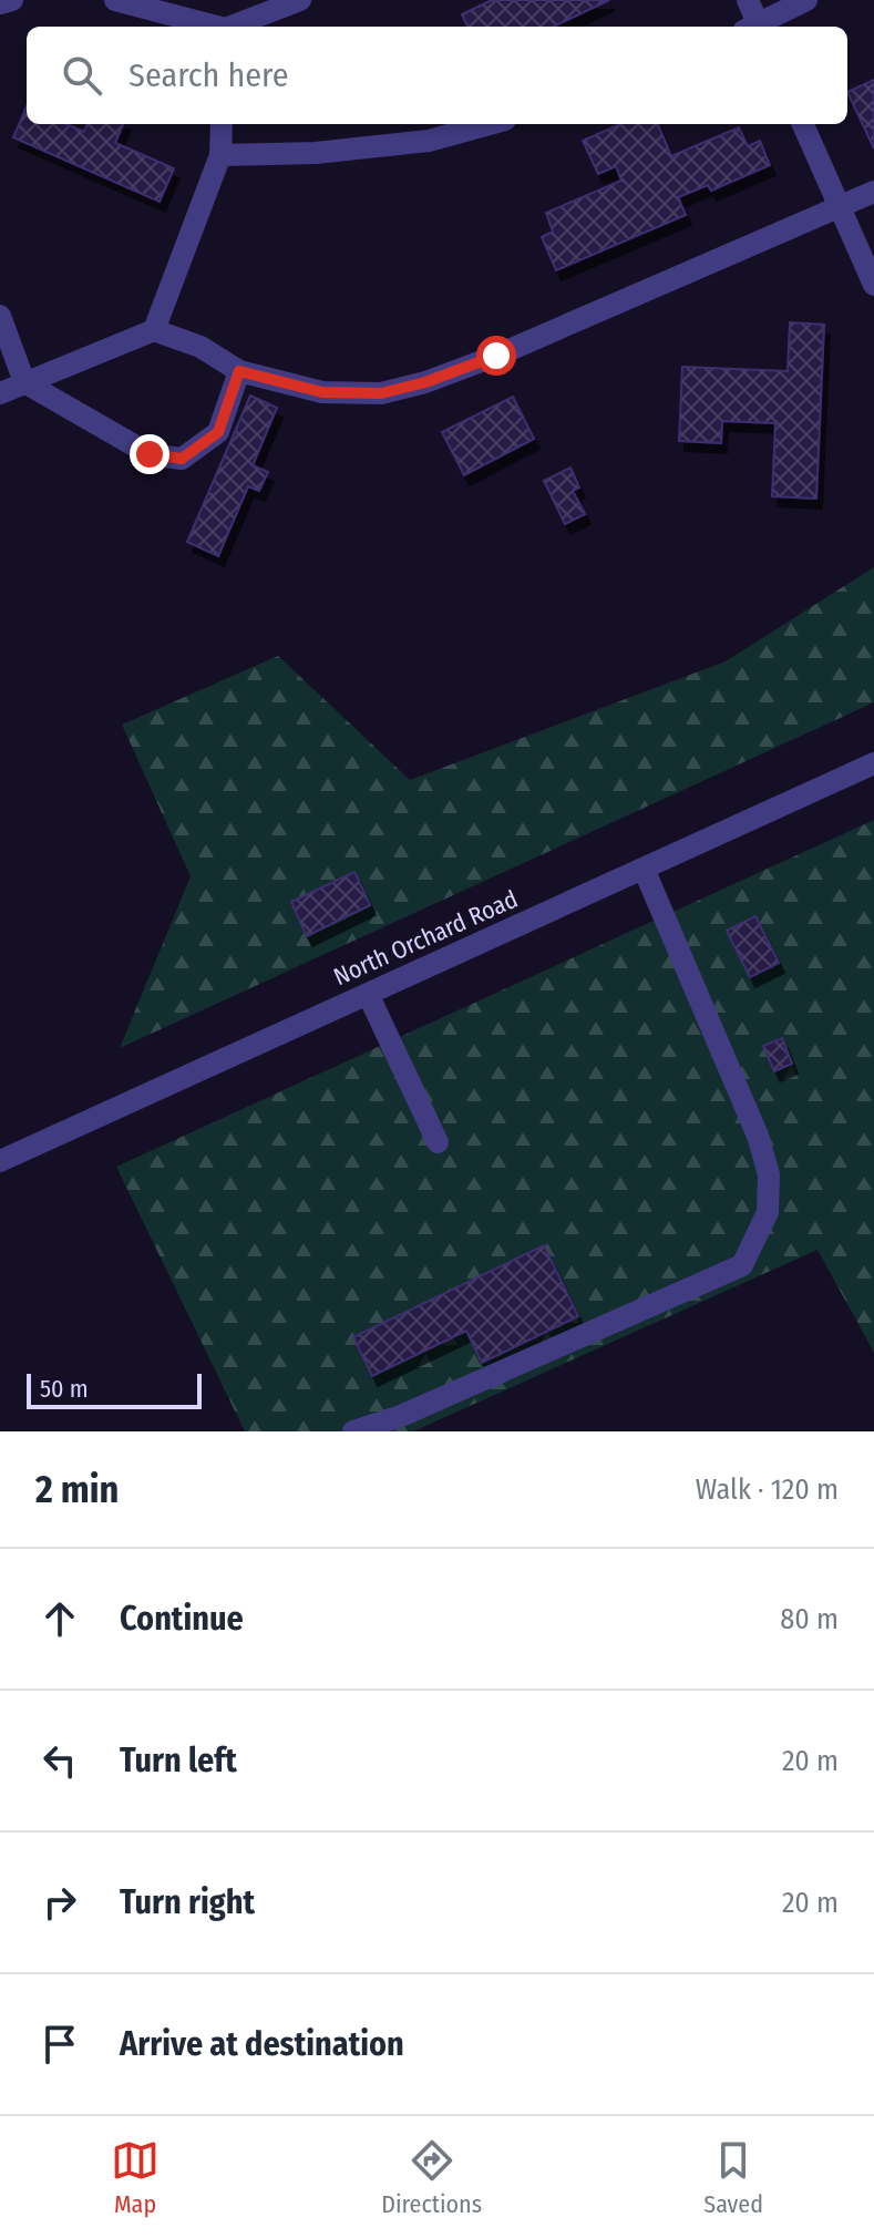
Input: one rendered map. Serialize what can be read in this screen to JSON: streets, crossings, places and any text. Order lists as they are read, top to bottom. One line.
{"streets":{"street":["North Orchard Road"]},"scale_bar":"50 m","page":{"search":"Search here","scale":"50 m","heading":["2 min","Walk · 120 m"],"list":[["Continue","80 m"],["Turn left","20 m"],["Turn right","20 m"],"Arrive at destination"],"nav":["Map","Directions","Saved"]}}
